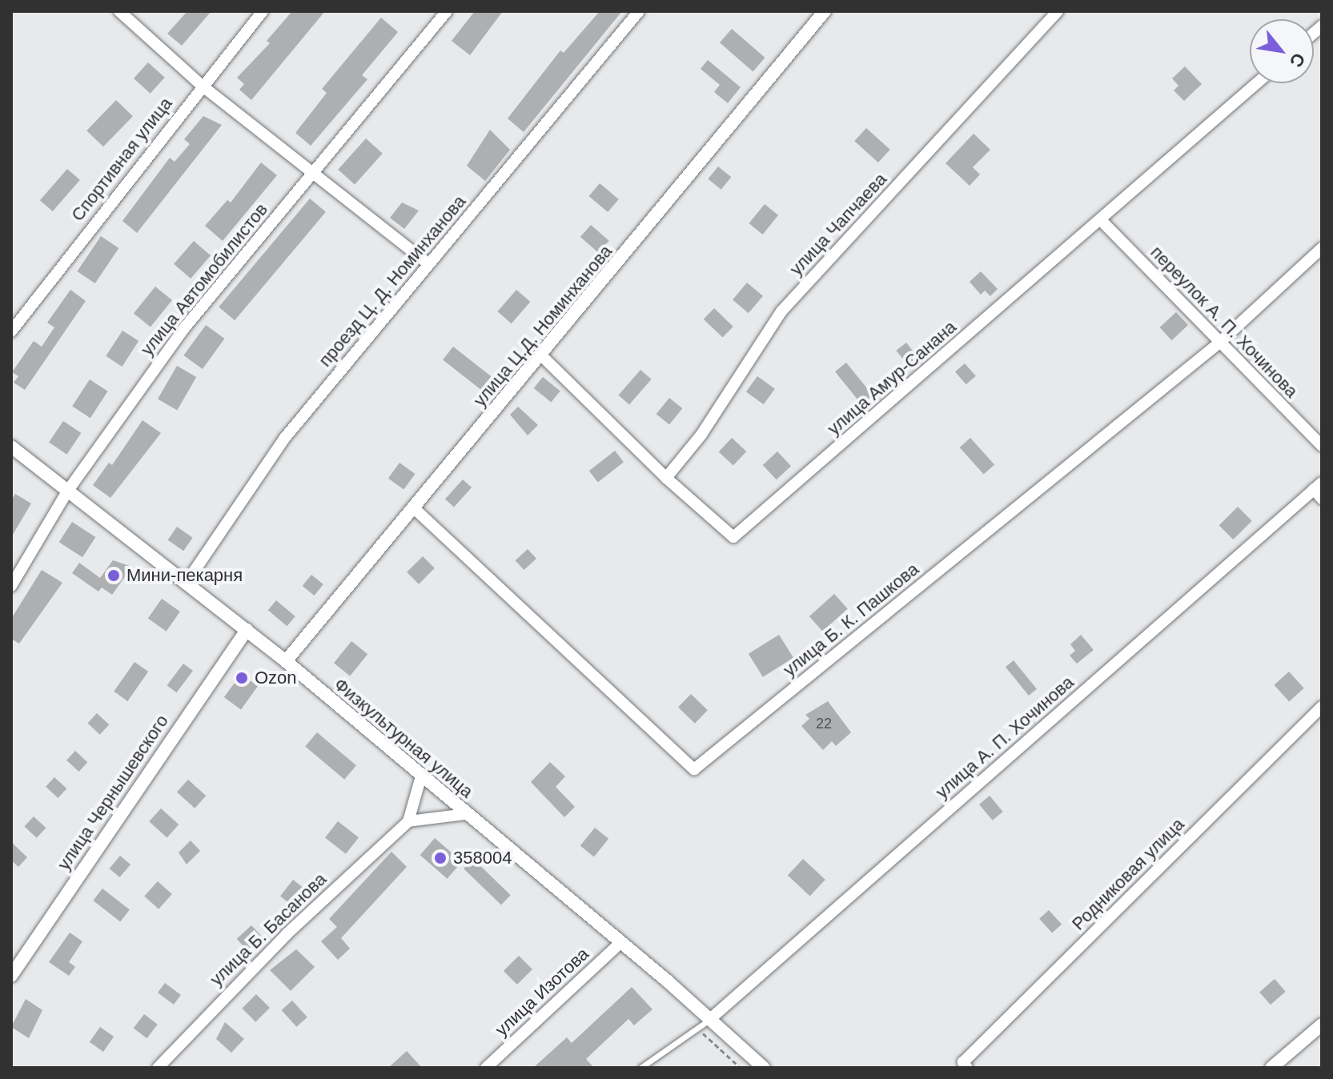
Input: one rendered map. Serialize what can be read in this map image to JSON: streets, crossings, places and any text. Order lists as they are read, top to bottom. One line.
{"streets":{"street":["Спортивная улица","улица Чапчаева","улица Автомобилистов","проезд Ц. Д. Номинханова","переулок А. П. Хочинова","улица Ц.Д. Номинханова","улица Амур-Санана","улица Б. К. Пашкова","улица А. П. Хочинова","Физкультурная улица","улица Чернышевского","Родниковая улица","улица Б. Басанова","улица Изотова"]},"crossings":[["улица Чапчаева","улица Амур-Санана"],["улица Автомобилистов","Физкультурная улица"],["проезд Ц. Д. Номинханова","Физкультурная улица"],["переулок А. П. Хочинова","улица Амур-Санана"],["переулок А. П. Хочинова","улица Б. К. Пашкова"],["улица Ц.Д. Номинханова","улица Амур-Санана"],["улица Ц.Д. Номинханова","улица Б. К. Пашкова"],["улица Ц.Д. Номинханова","Физкультурная улица"],["улица А. П. Хочинова","Физкультурная улица"],["Физкультурная улица","улица Чернышевского"],["Физкультурная улица","улица Изотова"]],"places":["Мини-пекарня","Ozon","358004"],"house_numbers":["22"],"north":"bottom right"}
